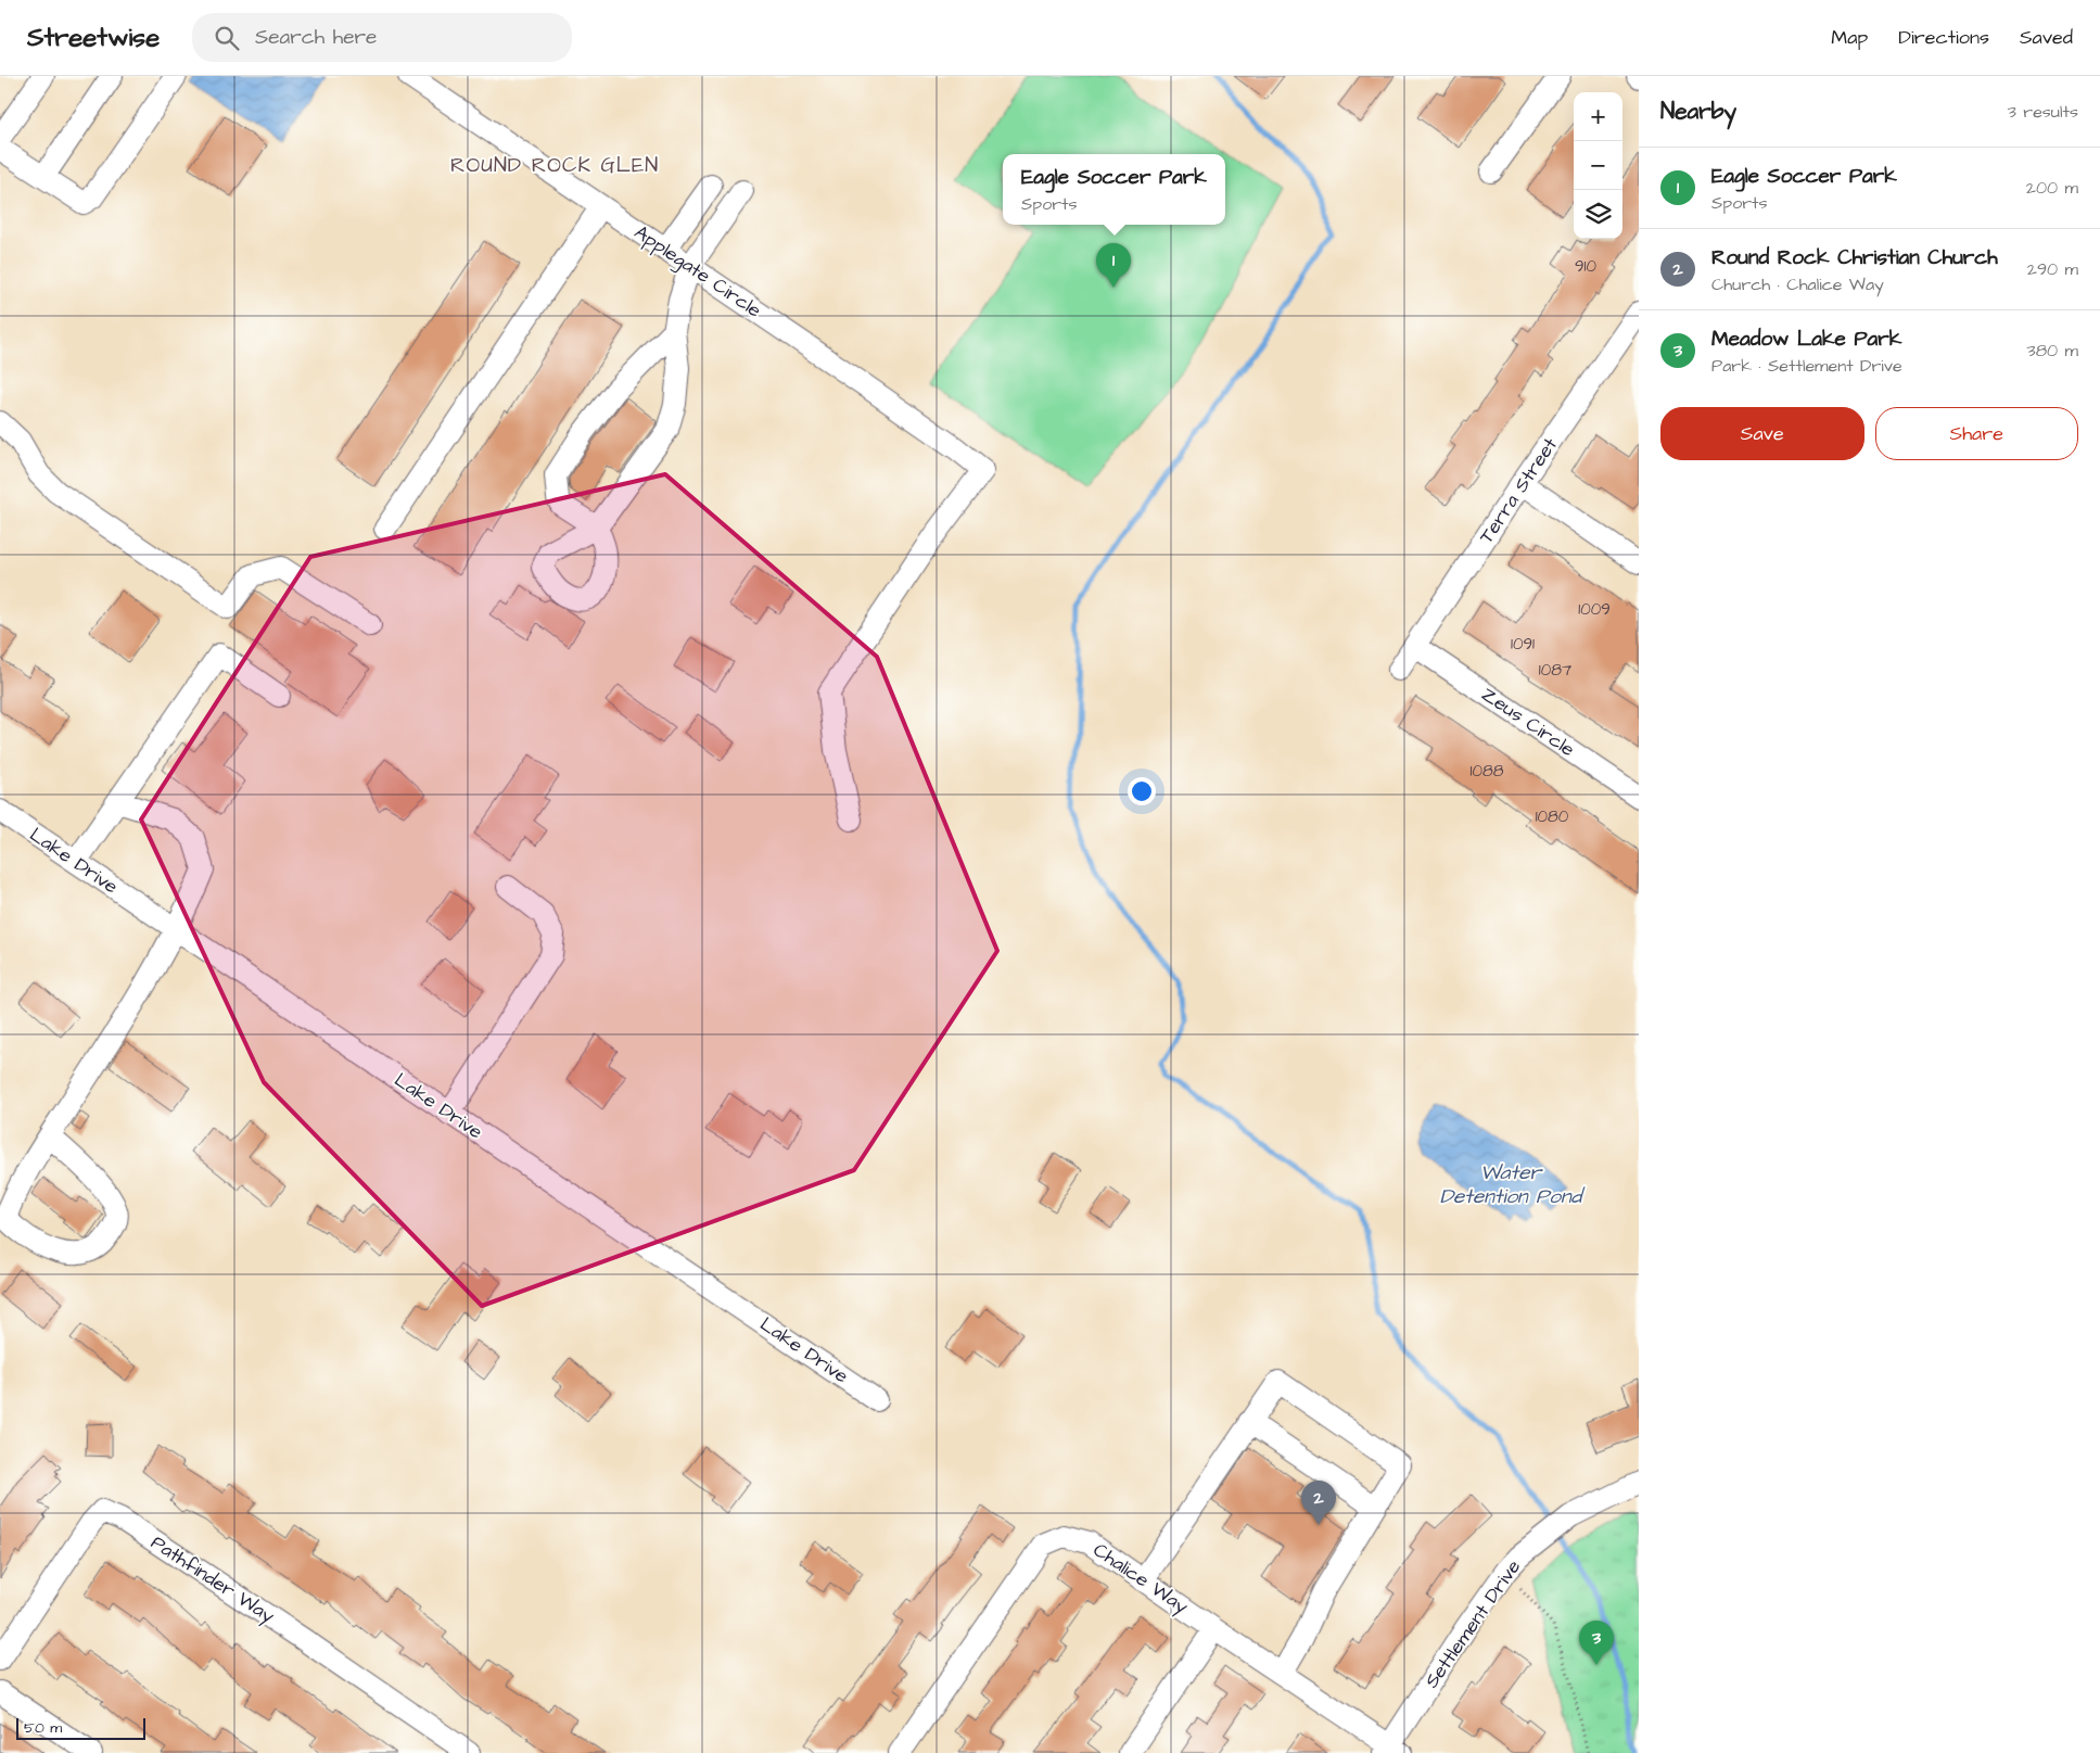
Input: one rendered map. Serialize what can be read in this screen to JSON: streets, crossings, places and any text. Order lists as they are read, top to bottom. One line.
{"streets":{"street":["Applegate Circle","Terra Street","Zeus Circle","Lake Drive","Chalice Way","Pathfinder Way","Settlement Drive"]},"crossings":[["Terra Street","Zeus Circle"],["Chalice Way","Settlement Drive"]],"districts":["ROUND ROCK GLEN"],"water":["Water Detention Pond"],"house_numbers":["910","1009","1091","1087","1088","1080"],"scale_bar":"50 m","page":{"header":"Streetwise","search":"Search here","nav":["Map","Directions","Saved"],"heading":["Nearby","3 results"],"map_buttons":["+","−"],"list":[{"mark":"1","name":"Eagle Soccer Park","note":"Sports","value":"200 m"},{"mark":"2","name":"Round Rock Christian Church","note":"Church · Chalice Way","value":"290 m"},{"mark":"3","name":"Meadow Lake Park","note":"Park · Settlement Drive","value":"380 m"}],"popup":["Eagle Soccer Park","Sports"],"pins":["1","2","3"],"buttons":["Save","Share"],"scale":"50 m"}}
